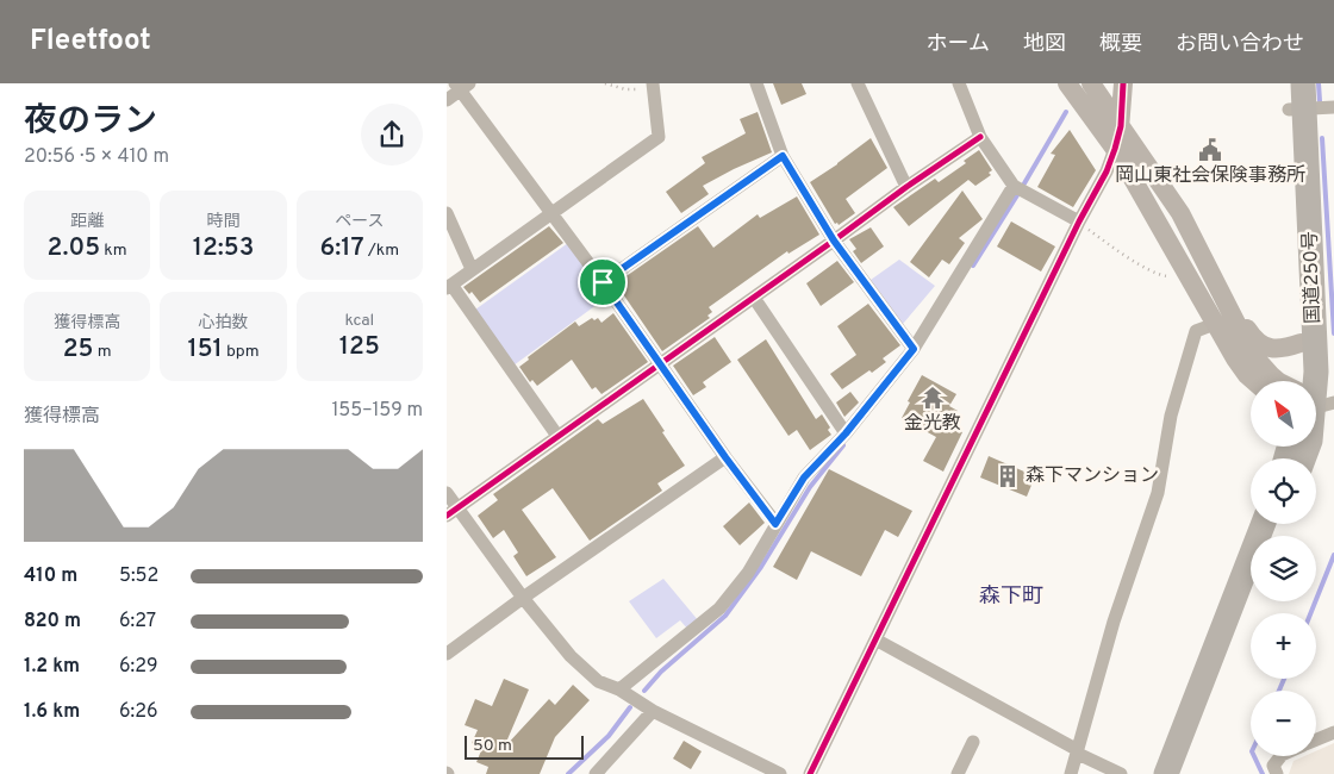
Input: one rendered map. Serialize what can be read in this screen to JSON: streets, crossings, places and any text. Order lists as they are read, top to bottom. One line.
{"streets":{"highway":["国道250号"]},"districts":["森下町"],"places":{"public building":["岡山東社会保険事務所"],"temple":["金光教"],"building":["森下マンション"]},"scale_bar":"50 m","north":"top left","page":{"header":"Fleetfoot","nav":["ホーム","地図","概要","お問い合わせ"],"heading":["夜のラン","20:56 · 5 × 410 m"],"stats":[["距離","2.05 km"],["時間","12:53"],["ペース","6:17 /km"],["獲得標高","25 m"],["心拍数","151 bpm"],["kcal","125"]],"map_buttons":["+","−"],"chart":["獲得標高","155–159 m"],"list":[{"name":"410 m","note":"5:52"},{"name":"820 m","note":"6:27"},{"name":"1.2 km","note":"6:29"},{"name":"1.6 km","note":"6:26"}],"scale":"50 m"}}
